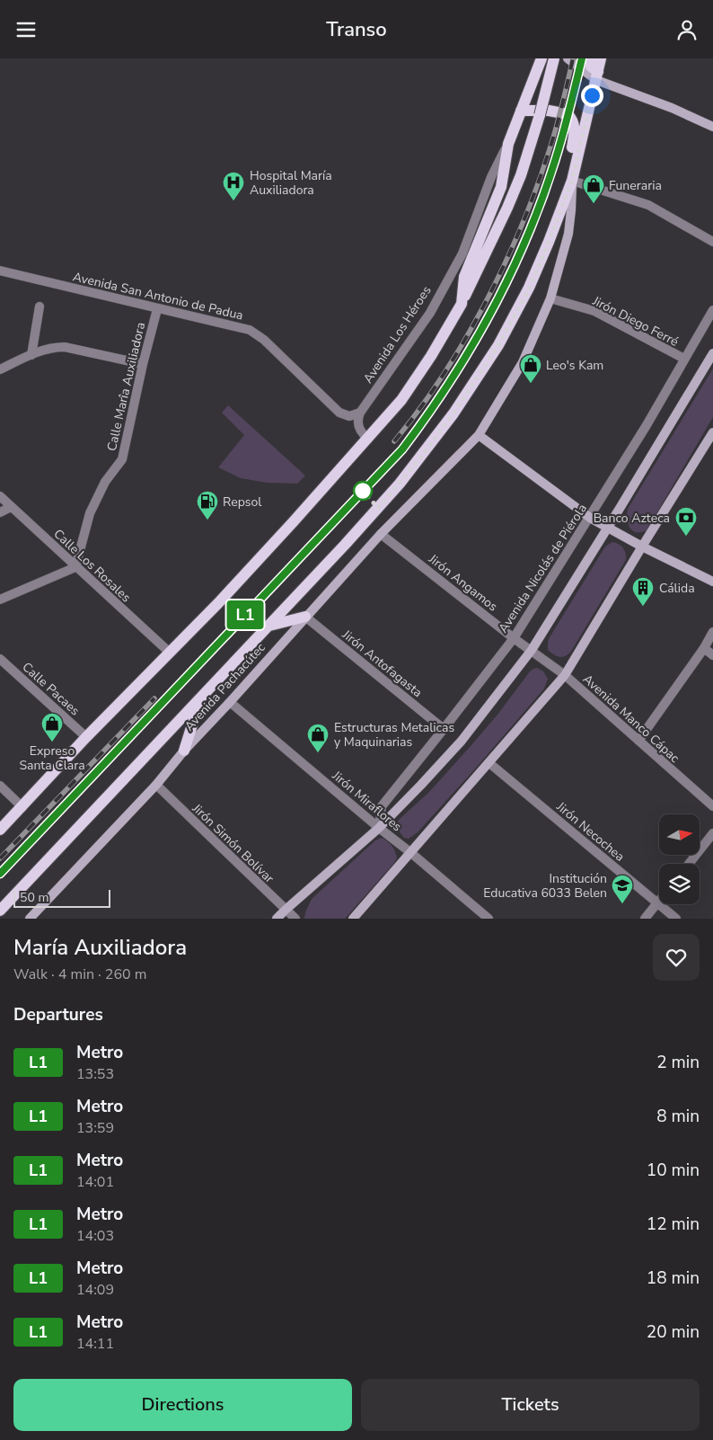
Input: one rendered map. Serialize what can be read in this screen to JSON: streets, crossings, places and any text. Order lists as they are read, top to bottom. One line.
{"streets":{"main road":["Avenida Los Héroes","Avenida Pachacútec"],"street":["Avenida San Antonio de Padua","Jirón Diego Ferré","Calle Marîa Auxiliadora","Calle Los Rosales","Avenida Nicolás de Piérola","Jirón Angamos","Jirón Antofagasta","Calle Pacaes","Avenida Manco Cápac","Jirón Miraflores","Jirón Necochea","Jirón Simón Bolívar"]},"crossings":[["Avenida San Antonio de Padua","Avenida Los Héroes"],["Avenida San Antonio de Padua","Calle Marîa Auxiliadora"],["Jirón Diego Ferré","Avenida Nicolás de Piérola"],["Calle Marîa Auxiliadora","Calle Los Rosales"],["Avenida Nicolás de Piérola","Jirón Angamos"],["Avenida Nicolás de Piérola","Jirón Antofagasta"],["Avenida Nicolás de Piérola","Jirón Miraflores"],["Jirón Angamos","Avenida Pachacútec"],["Jirón Angamos","Avenida Manco Cápac"],["Jirón Antofagasta","Avenida Pachacútec"],["Avenida Pachacútec","Jirón Miraflores"],["Avenida Pachacútec","Jirón Simón Bolívar"]],"places":{"hospital":["Hospital María Auxiliadora"],"shop":["Funeraria","Leo's Kam","Expreso Santa Clara","Estructuras Metalicas y Maquinarias"],"fuel station":["Repsol"],"bank":["Banco Azteca"],"building":["Cálida"],"school or university":["Institución Educativa 6033 Belen"]},"lines":["metro line L1"],"scale_bar":"50 m","north":"right","page":{"header":"Transo","on_map":"L1","scale":"50 m","heading":[["María Auxiliadora","Walk · 4 min · 260 m"],"Departures"],"list":[{"mark":"L1","name":"Metro","note":"13:53","value":"2 min"},{"mark":"L1","name":"Metro","note":"13:59","value":"8 min"},{"mark":"L1","name":"Metro","note":"14:01","value":"10 min"},{"mark":"L1","name":"Metro","note":"14:03","value":"12 min"},{"mark":"L1","name":"Metro","note":"14:09","value":"18 min"},{"mark":"L1","name":"Metro","note":"14:11","value":"20 min"}],"buttons":["Directions","Tickets"]}}
